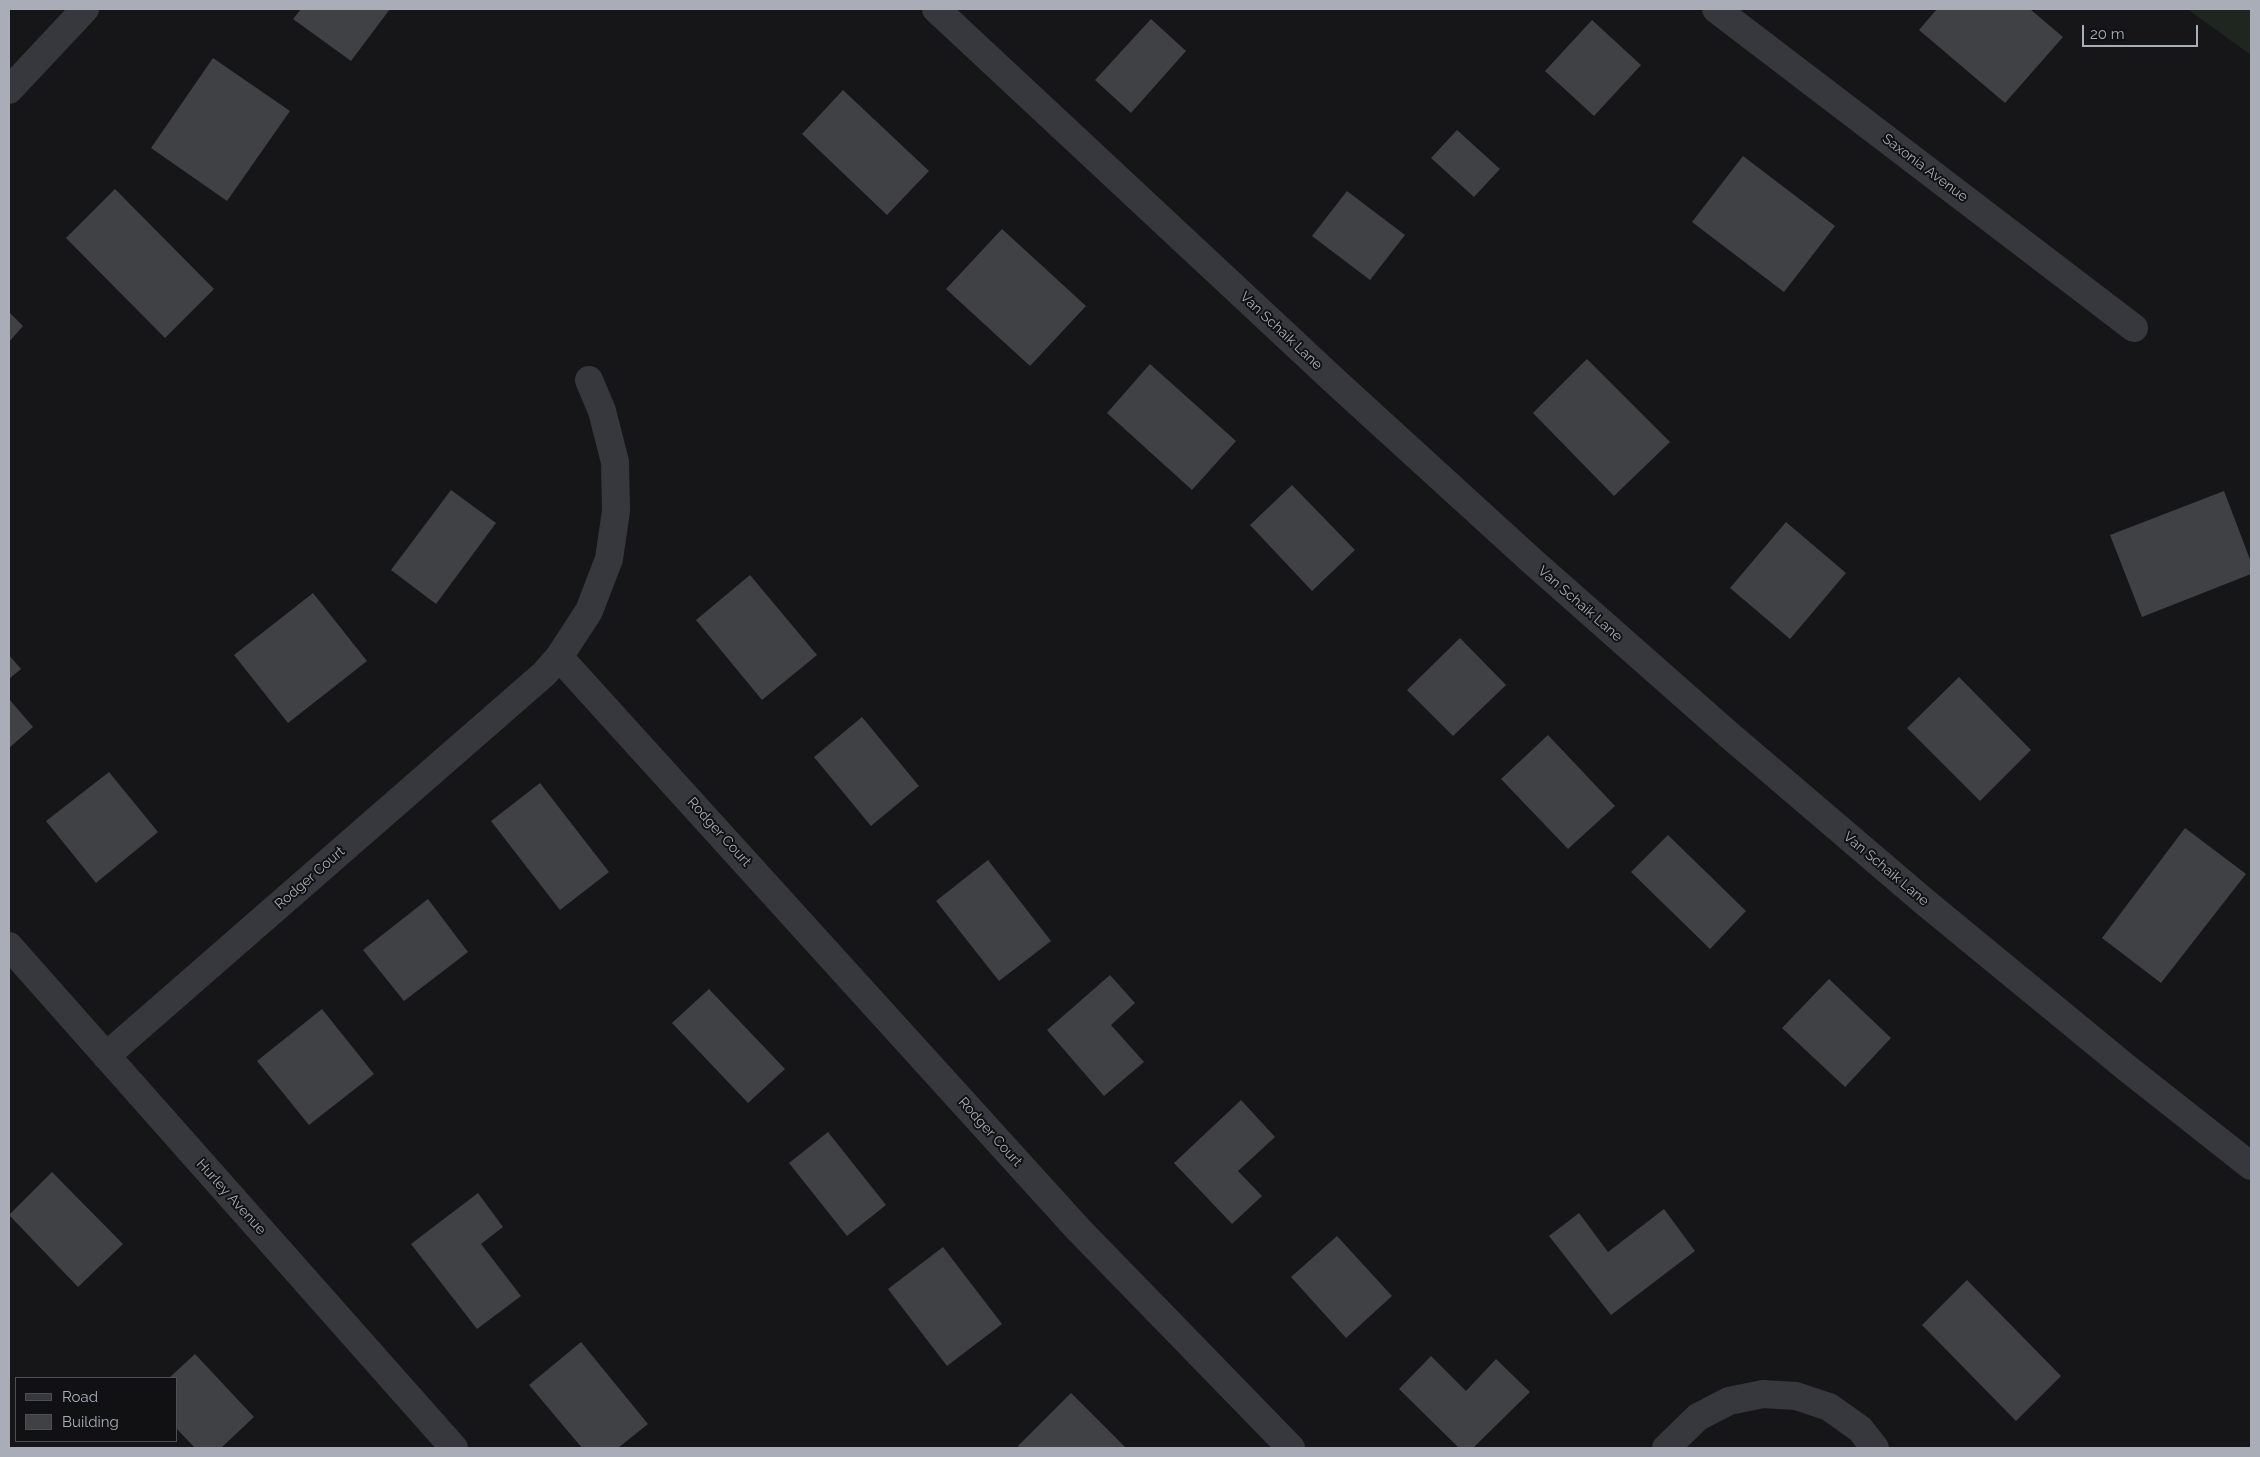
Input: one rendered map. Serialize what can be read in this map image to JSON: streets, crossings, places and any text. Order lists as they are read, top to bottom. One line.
{"streets":{"street":["Saxonia Avenue","Van Schaik Lane","Rodger Court","Hurley Avenue"]},"crossings":[["Rodger Court","Hurley Avenue"]],"legend":["Road","Building"],"scale_bar":"20 m"}
